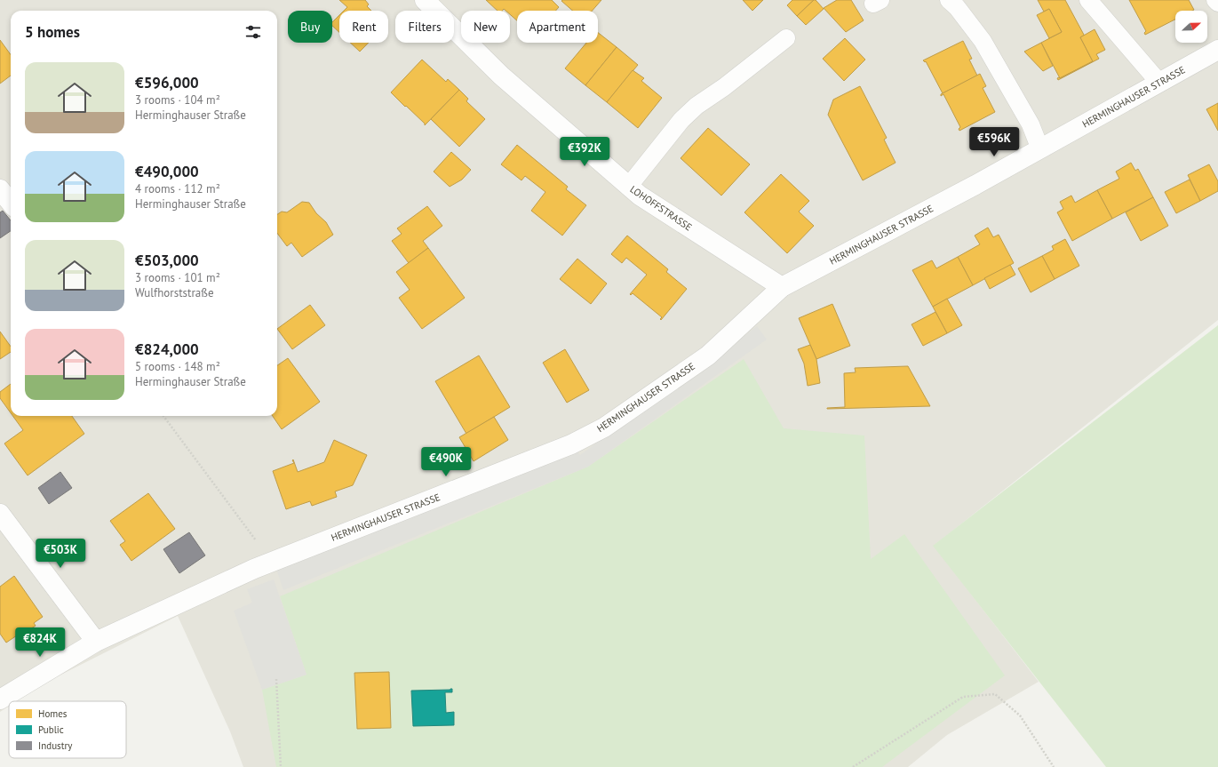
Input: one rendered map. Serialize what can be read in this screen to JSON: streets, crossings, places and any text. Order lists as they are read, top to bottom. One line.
{"streets":{"street":["HERMINGHAUSER STRASSE","LOHOFFSTRASSE"]},"crossings":[["HERMINGHAUSER STRASSE","LOHOFFSTRASSE"]],"legend":["Homes","Public","Industry"],"north":"right","page":{"chip":["Buy","Rent","Filters","New","Apartment"],"heading":"5 homes","list":[{"name":"€596,000","note":"3 rooms · 104 m² · Herminghauser Straße"},{"name":"€490,000","note":"4 rooms · 112 m² · Herminghauser Straße"},{"name":"€503,000","note":"3 rooms · 101 m² · Wulfhorststraße"},{"name":"€824,000","note":"5 rooms · 148 m² · Herminghauser Straße"}],"price":["€596K","€392K","€490K","€503K","€824K"]}}
